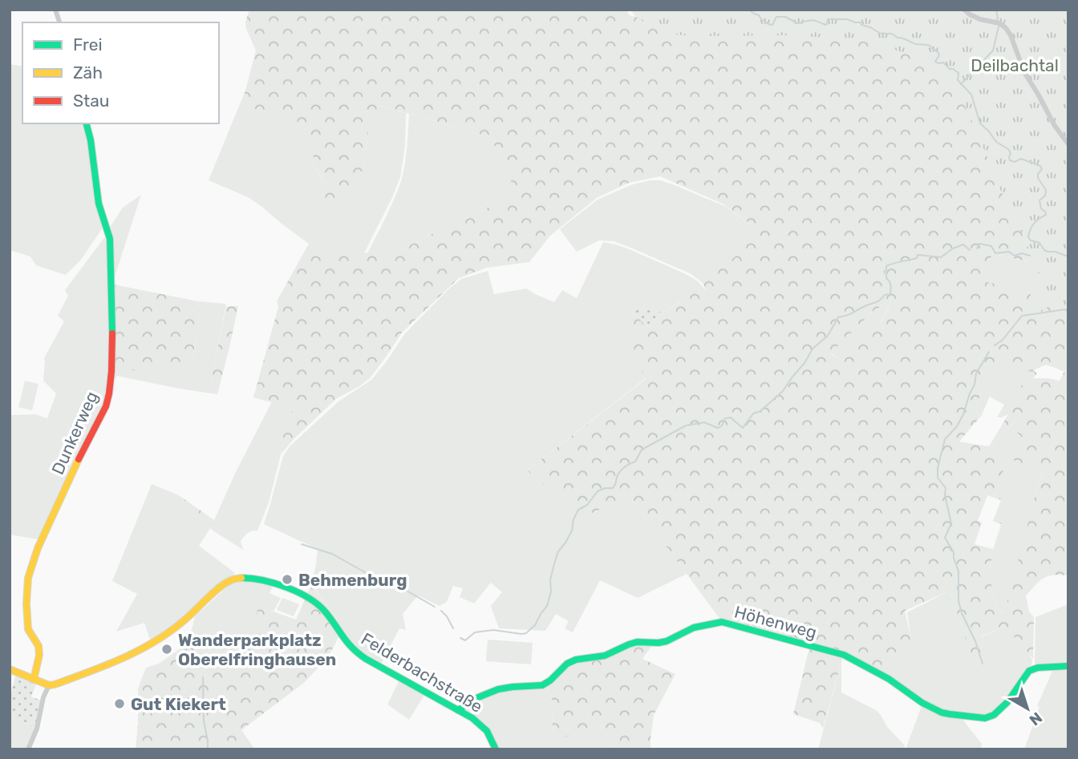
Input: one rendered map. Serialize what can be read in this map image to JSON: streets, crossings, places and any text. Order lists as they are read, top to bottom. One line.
{"streets":{"street":["Dunkerweg","Höhenweg","Felderbachstraße"]},"crossings":[["Höhenweg","Felderbachstraße"]],"parks":["Deilbachtal"],"places":["Behmenburg","Wanderparkplatz Oberelfringhausen","Gut Kiekert"],"legend":["Frei","Zäh","Stau"],"north":"bottom right"}
